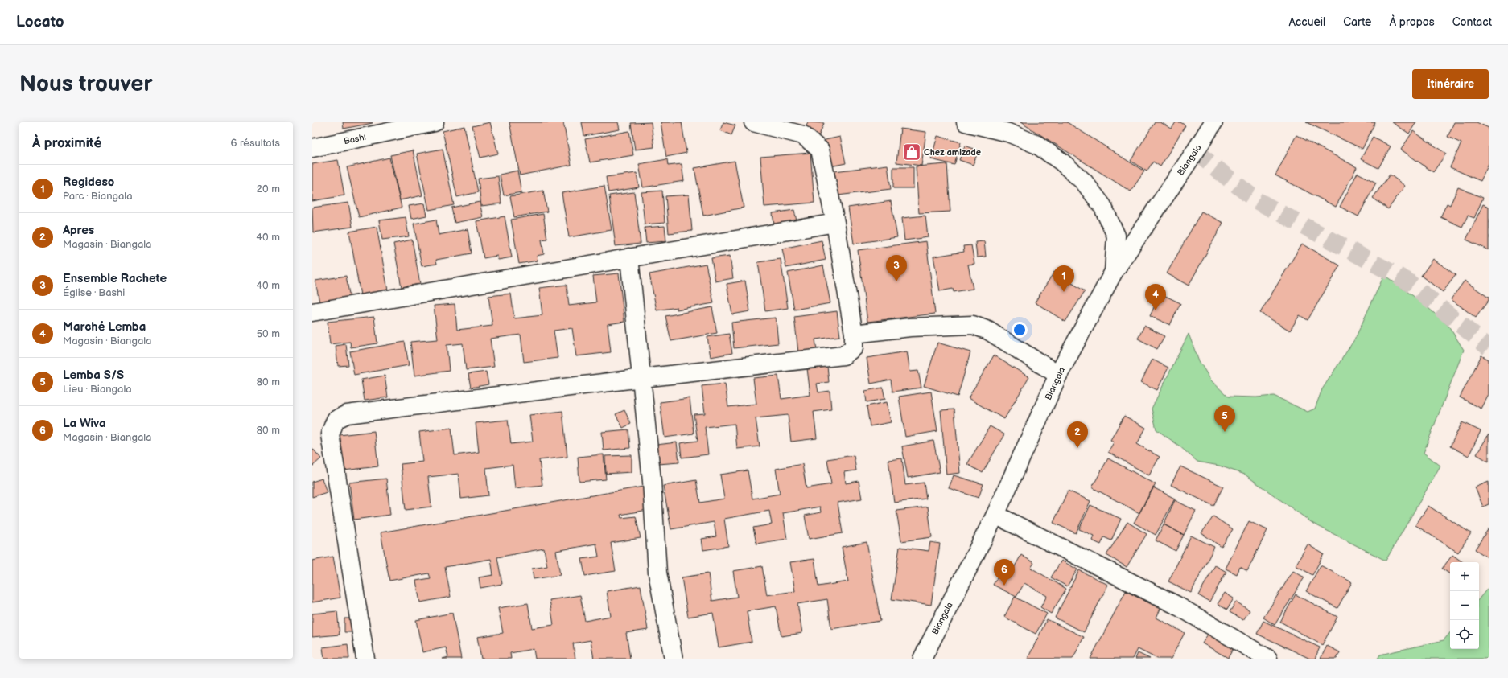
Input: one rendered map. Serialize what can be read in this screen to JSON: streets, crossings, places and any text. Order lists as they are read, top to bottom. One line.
{"streets":{"main road":["Bashi","Biangala"]},"places":{"shop":["Chez amizade"]},"page":{"header":"Locato","nav":["Accueil","Carte","À propos","Contact"],"buttons":"Itinéraire","title":"Nous trouver","heading":["À proximité","6 résultats"],"list":[{"mark":"1","name":"Regideso","note":"Parc · Biangala","value":"20 m"},{"mark":"2","name":"Apres","note":"Magasin · Biangala","value":"40 m"},{"mark":"3","name":"Ensemble Rachete","note":"Église · Bashi","value":"40 m"},{"mark":"4","name":"Marché Lemba","note":"Magasin · Biangala","value":"50 m"},{"mark":"5","name":"Lemba S/S","note":"Lieu · Biangala","value":"80 m"},{"mark":"6","name":"La Wiva","note":"Magasin · Biangala","value":"80 m"}],"pins":["3","1","4","5","2","6"],"map_buttons":["+","−"]}}
